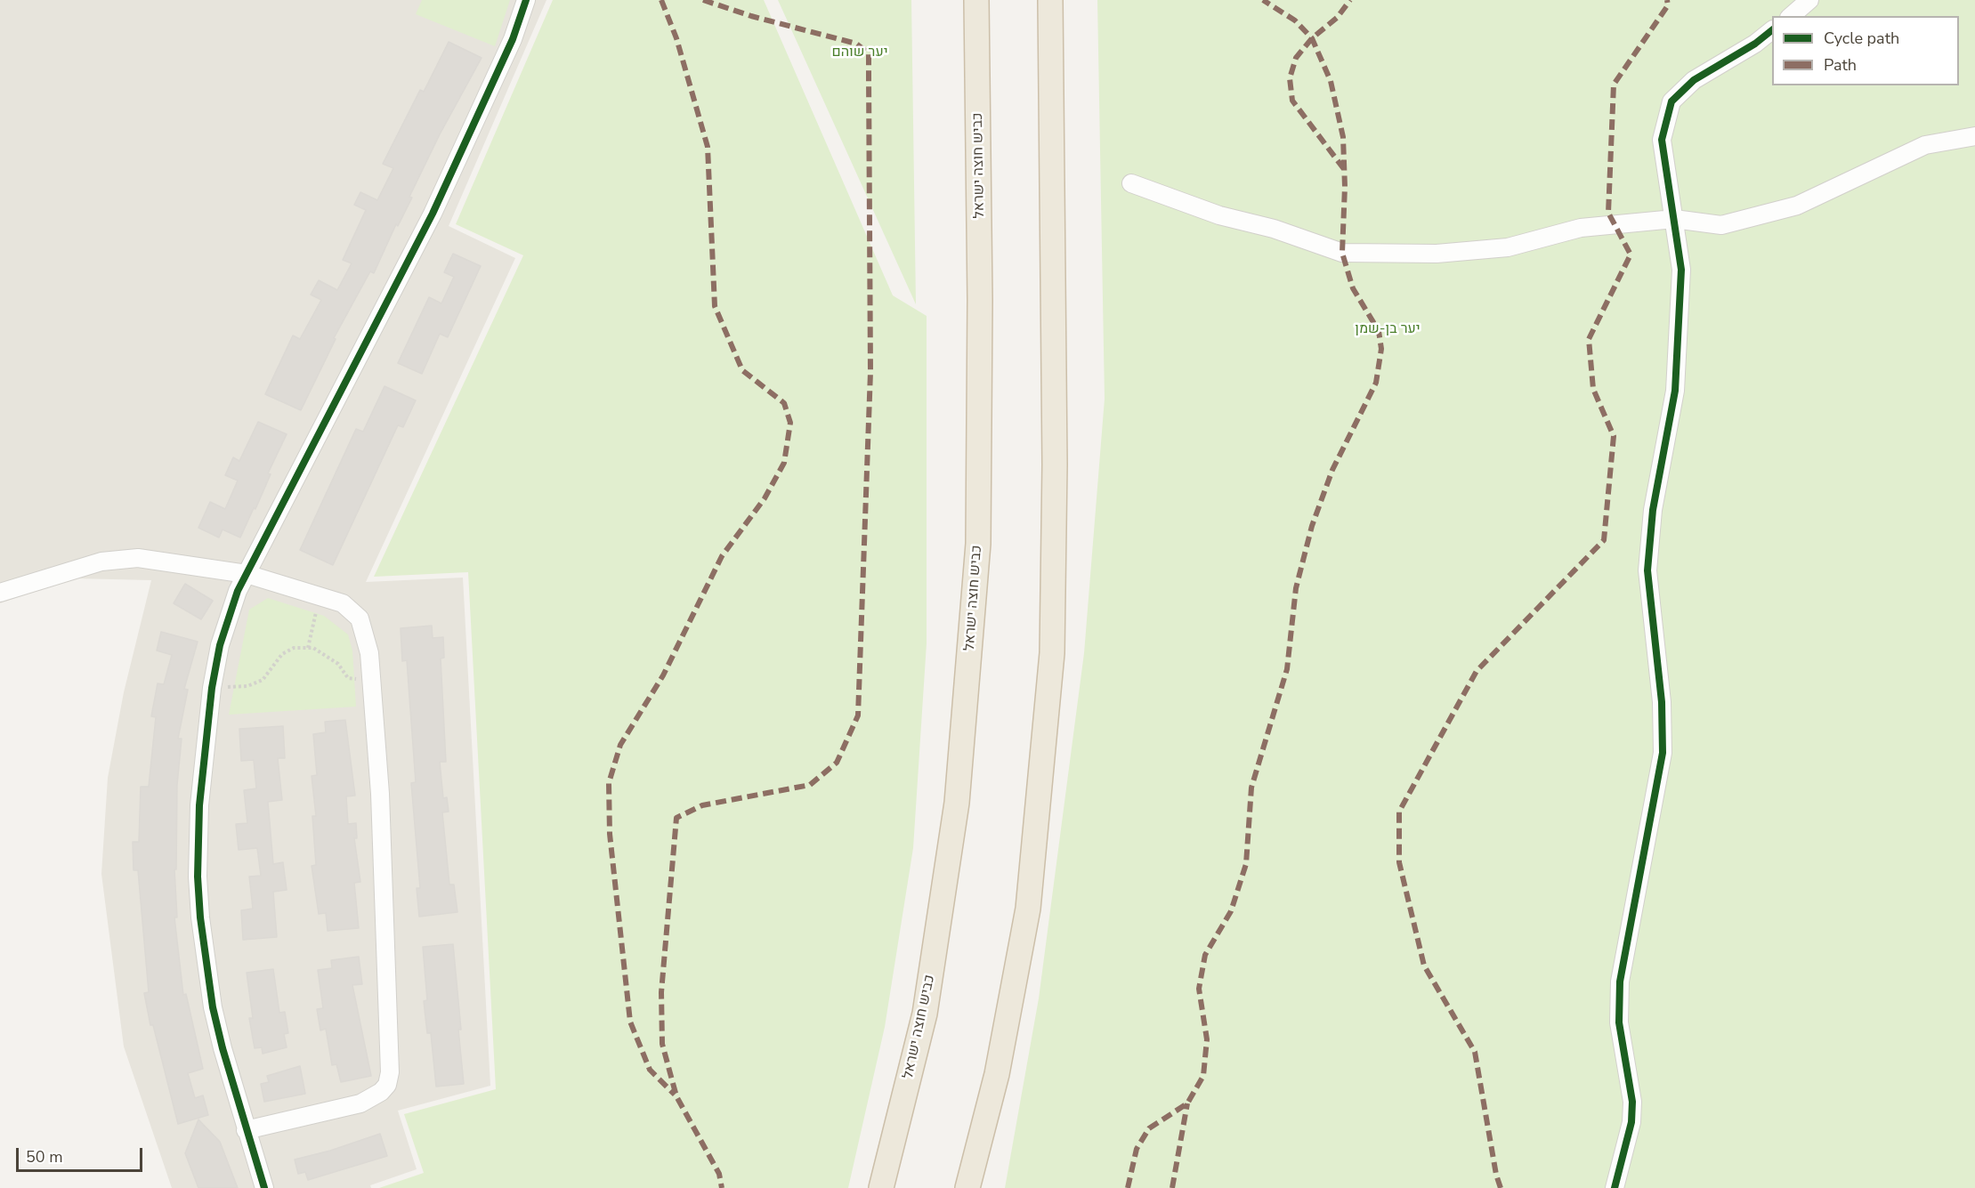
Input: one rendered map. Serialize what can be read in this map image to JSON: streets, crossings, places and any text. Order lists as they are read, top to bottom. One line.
{"streets":{"highway":["כביש חוצה ישראל"]},"parks":["יער שוהם","יער בן-שמן"],"legend":["Cycle path","Path"],"scale_bar":"50 m"}
